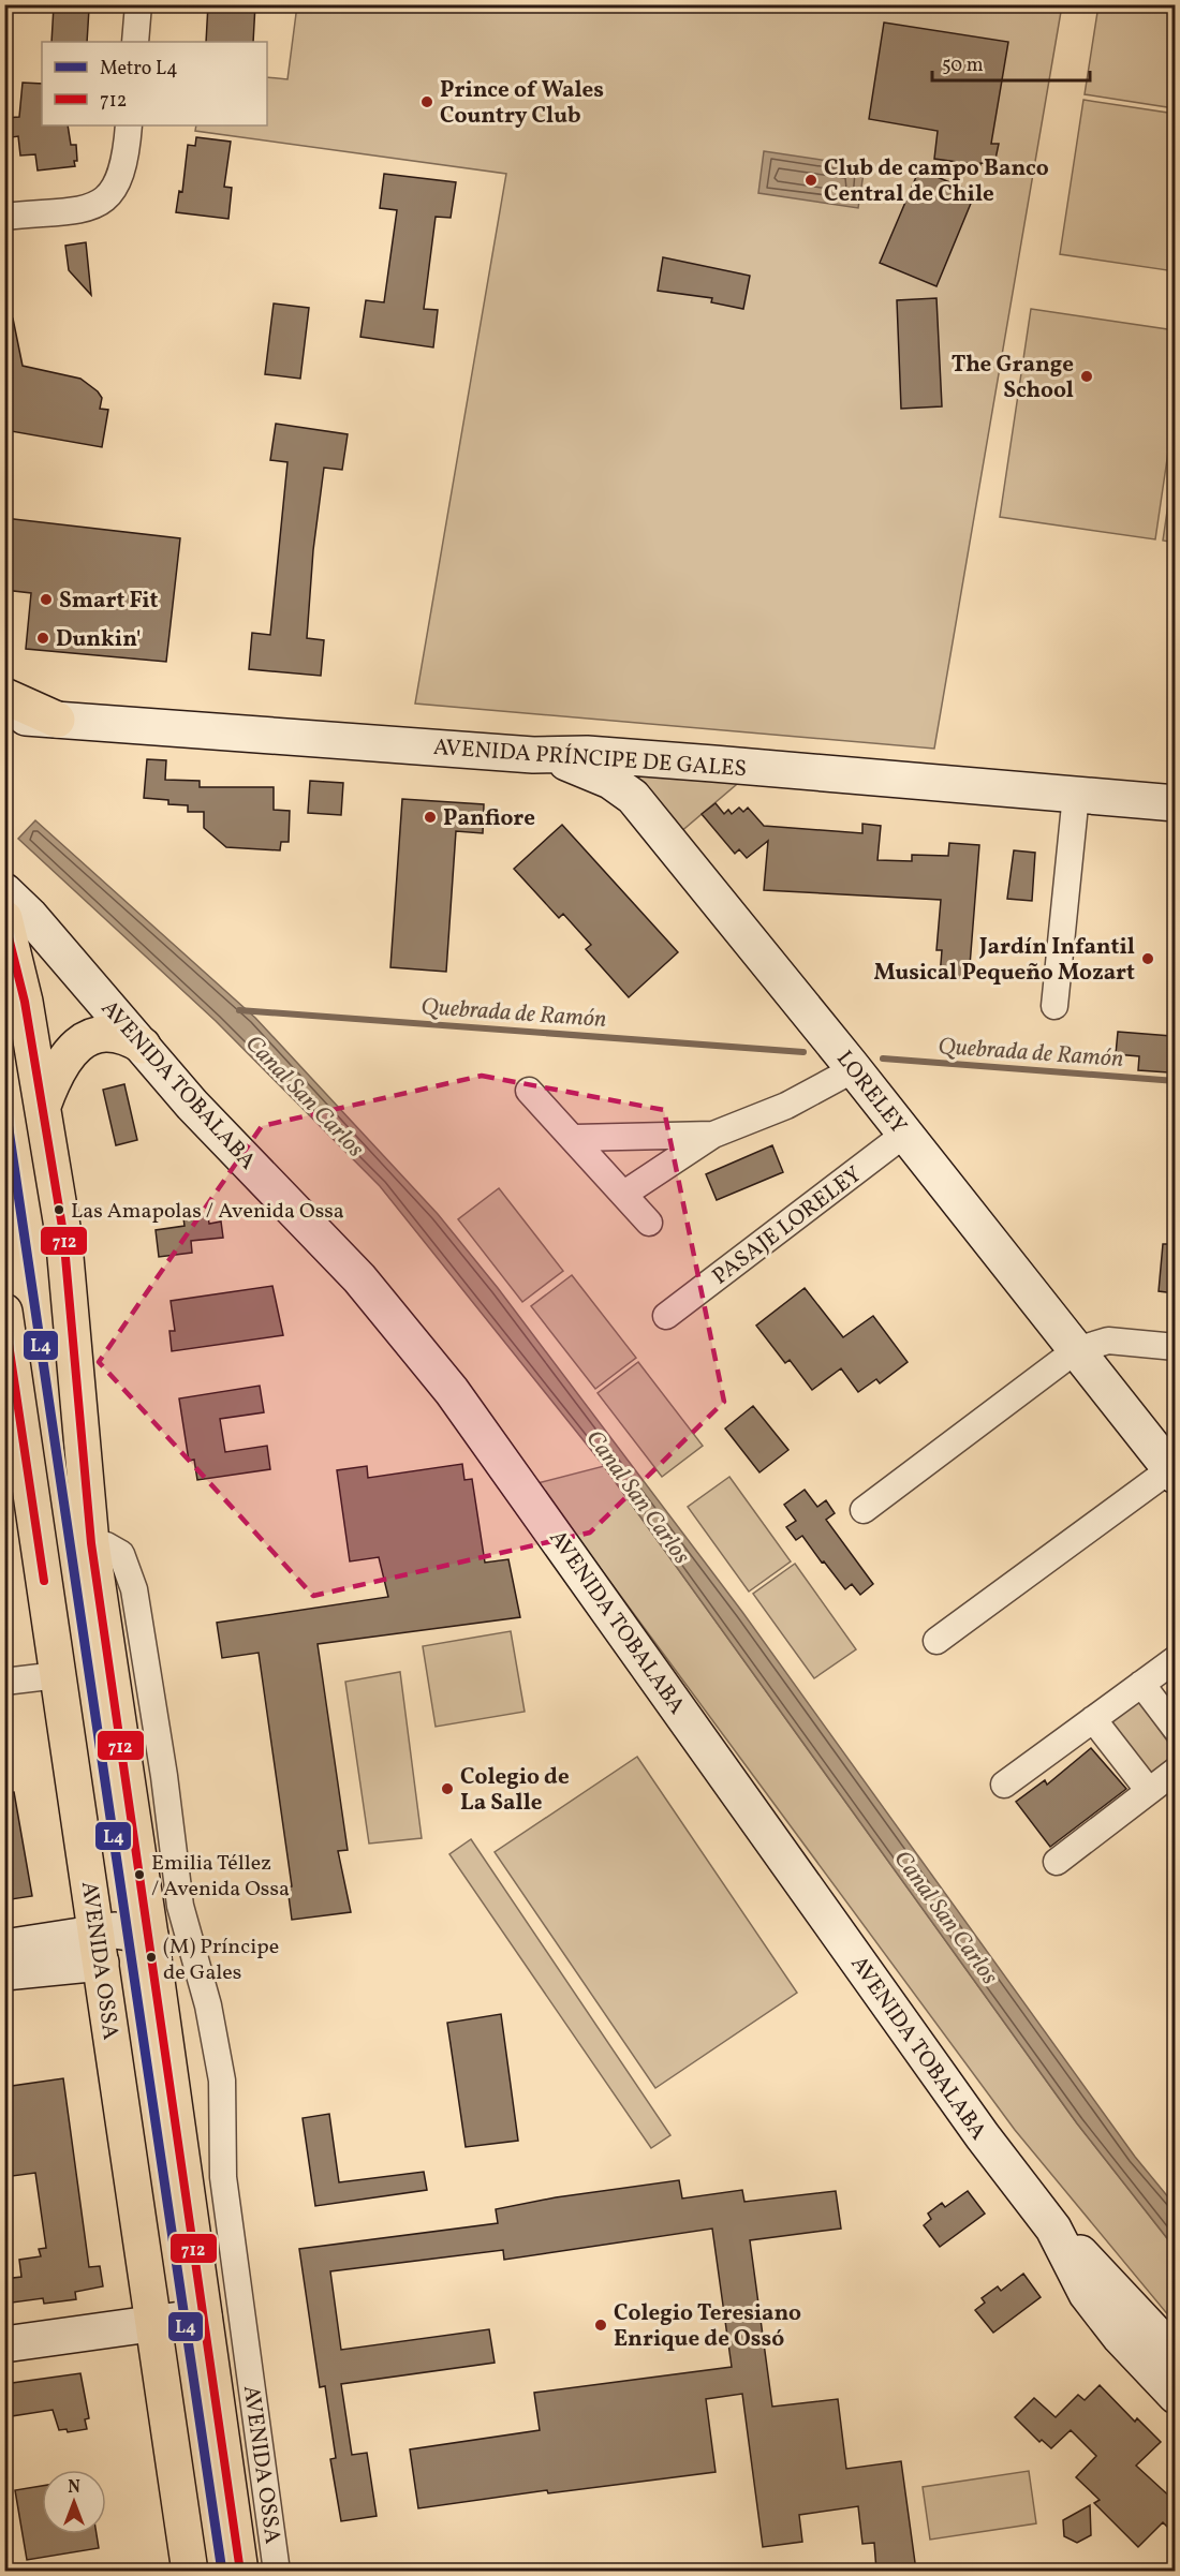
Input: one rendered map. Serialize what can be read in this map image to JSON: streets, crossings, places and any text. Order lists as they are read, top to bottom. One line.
{"streets":{"main road":["AVENIDA PRÍNCIPE DE GALES","AVENIDA TOBALABA","LORELEY","AVENIDA OSSA"],"street":["PASAJE LORELEY"]},"crossings":[["AVENIDA PRÍNCIPE DE GALES","LORELEY"],["LORELEY","PASAJE LORELEY"]],"water":["Quebrada de Ramón","Canal San Carlos"],"places":["Prince of Wales Country Club","Club de campo Banco Central de Chile","The Grange School","Smart Fit","Dunkin'","Panfiore","Jardín Infantil Musical Pequeño Mozart","Las Amapolas / Avenida Ossa","Colegio de La Salle","Emilia Téllez / Avenida Ossa","(M) Príncipe de Gales","Colegio Teresiano Enrique de Ossó"],"lines":["transit line 712","metro line L4"],"legend":["Metro L4","712"],"scale_bar":"50 m","north":"top"}
